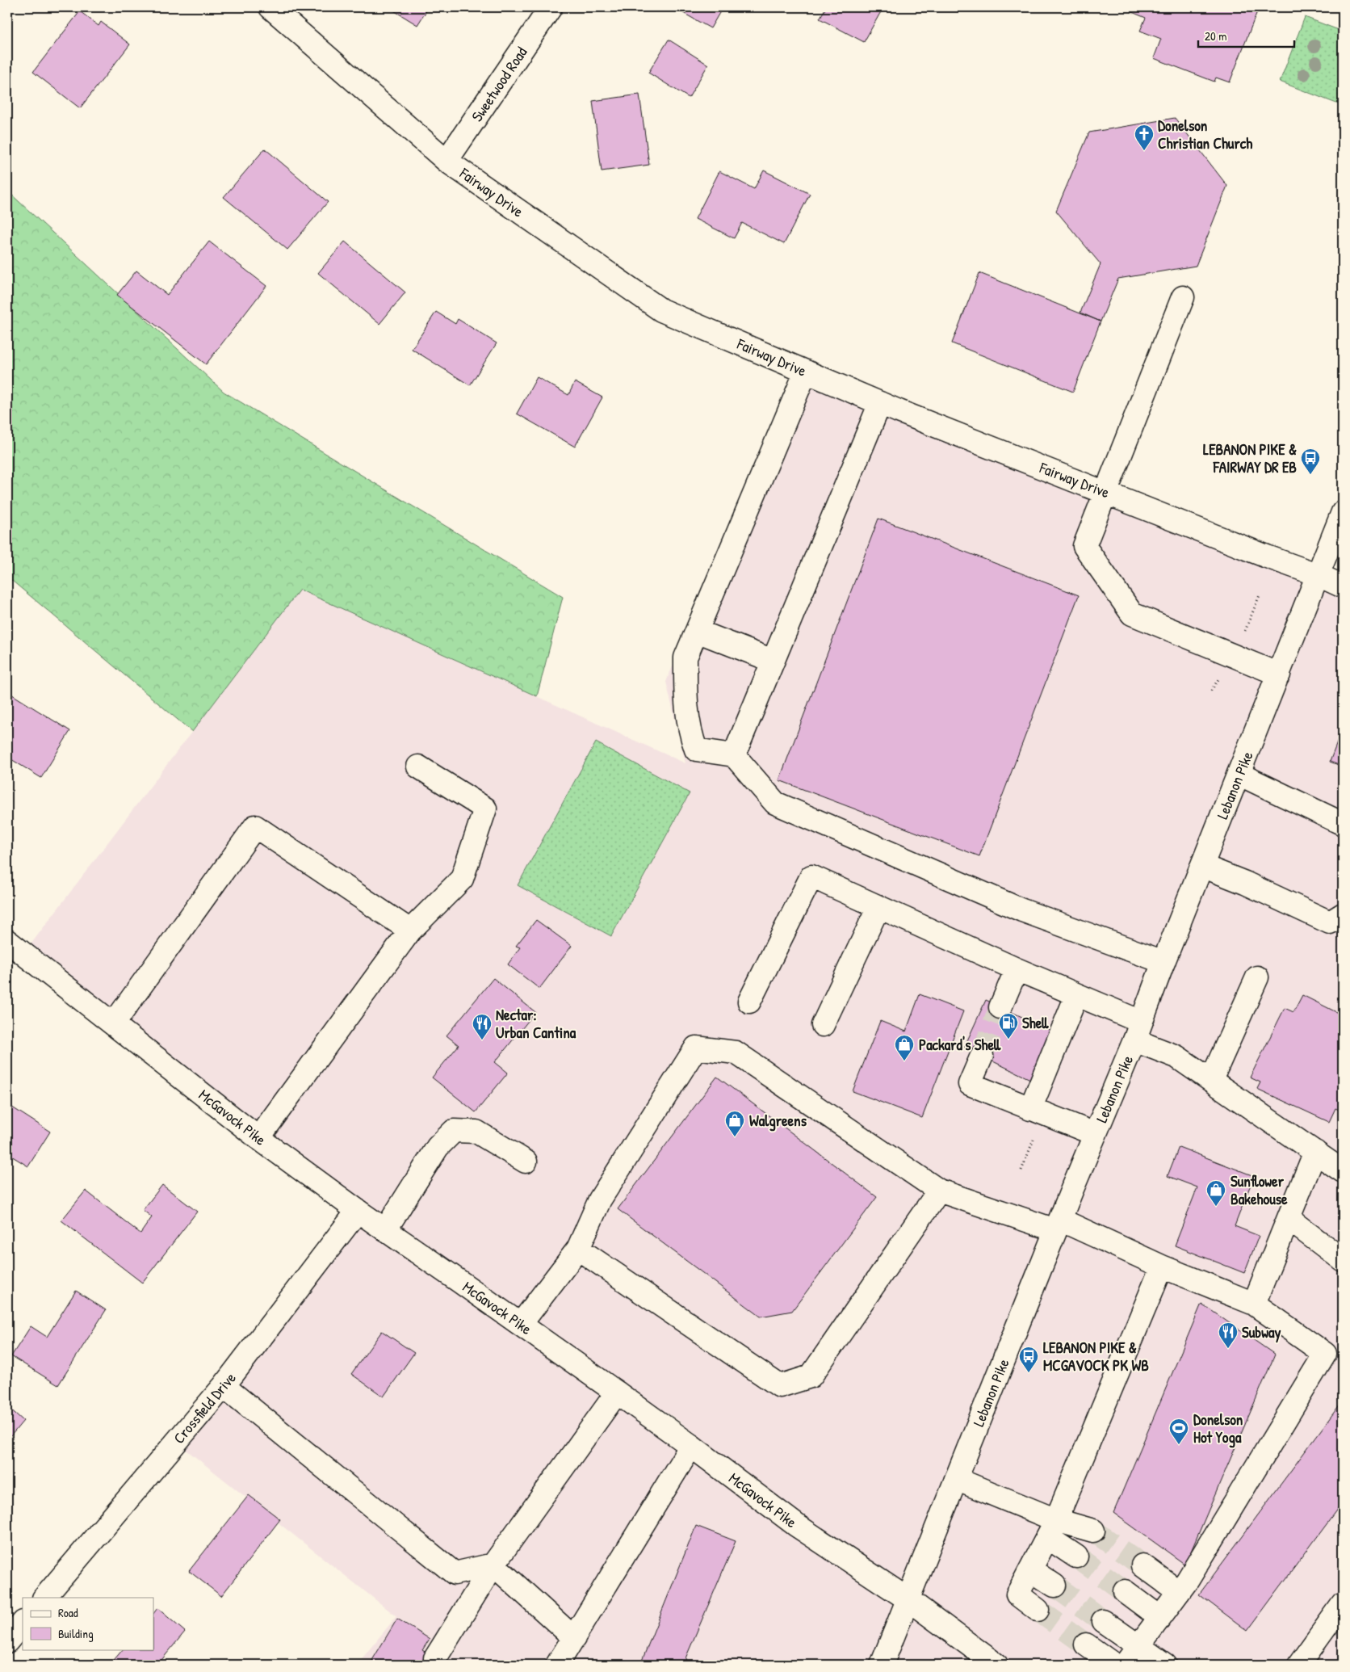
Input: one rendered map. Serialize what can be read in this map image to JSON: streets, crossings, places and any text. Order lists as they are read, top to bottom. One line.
{"streets":{"main road":["Sweetwood Road","Fairway Drive","Lebanon Pike","McGavock Pike","Crossfield Drive"]},"crossings":[["Sweetwood Road","Fairway Drive"],["Fairway Drive","Lebanon Pike"],["Lebanon Pike","McGavock Pike"],["McGavock Pike","Crossfield Drive"]],"places":{"church":["Donelson Christian Church"],"bus stop":["LEBANON PIKE & FAIRWAY DR EB","LEBANON PIKE & MCGAVOCK PK WB"],"fuel station":["Shell"],"restaurant":["Nectar: Urban Cantina","Subway"],"shop":["Packard's Shell","Walgreens","Sunflower Bakehouse"],"sports":["Donelson Hot Yoga"]},"legend":["Road","Building"],"scale_bar":"20 m"}
